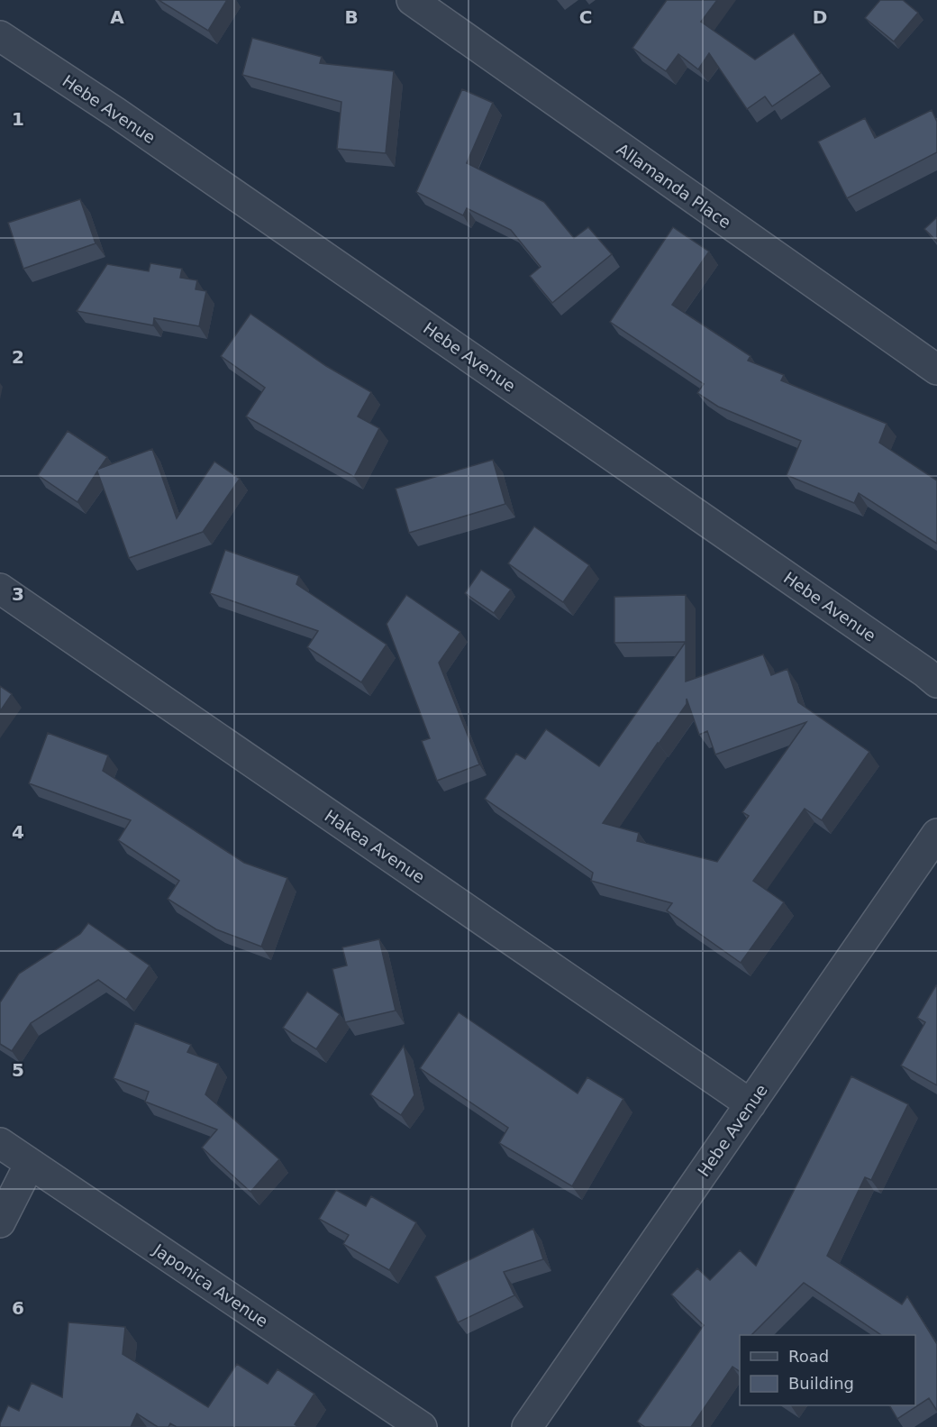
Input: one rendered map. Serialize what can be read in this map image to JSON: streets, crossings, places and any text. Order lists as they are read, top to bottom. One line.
{"streets":{"street":["Hebe Avenue","Allamanda Place","Hakea Avenue","Japonica Avenue"]},"crossings":[["Hebe Avenue","Hakea Avenue"]],"legend":["Road","Building"],"grid":{"columns":["A","B","C","D"],"rows":["1","2","3","4","5","6"]}}
